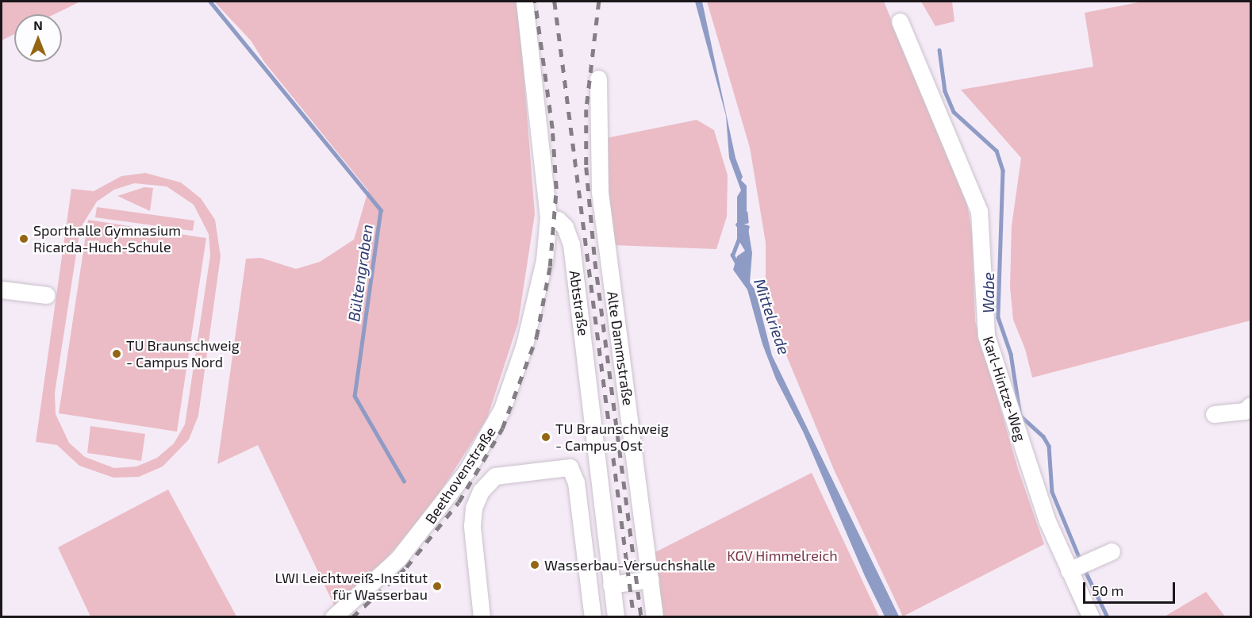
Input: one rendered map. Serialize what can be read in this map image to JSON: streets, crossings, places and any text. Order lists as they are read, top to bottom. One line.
{"streets":{"street":["Abtstraße","Alte Dammstraße","Karl-Hintze-Weg","Beethovenstraße"]},"crossings":[["Abtstraße","Beethovenstraße"]],"water":["Bültengraben","Wabe","Mittelriede"],"parks":["KGV Himmelreich"],"places":["Sporthalle Gymnasium Ricarda-Huch-Schule","TU Braunschweig - Campus Nord","TU Braunschweig - Campus Ost","Wasserbau-Versuchshalle","LWI Leichtweiß-Institut für Wasserbau"],"scale_bar":"50 m","north":"top"}
